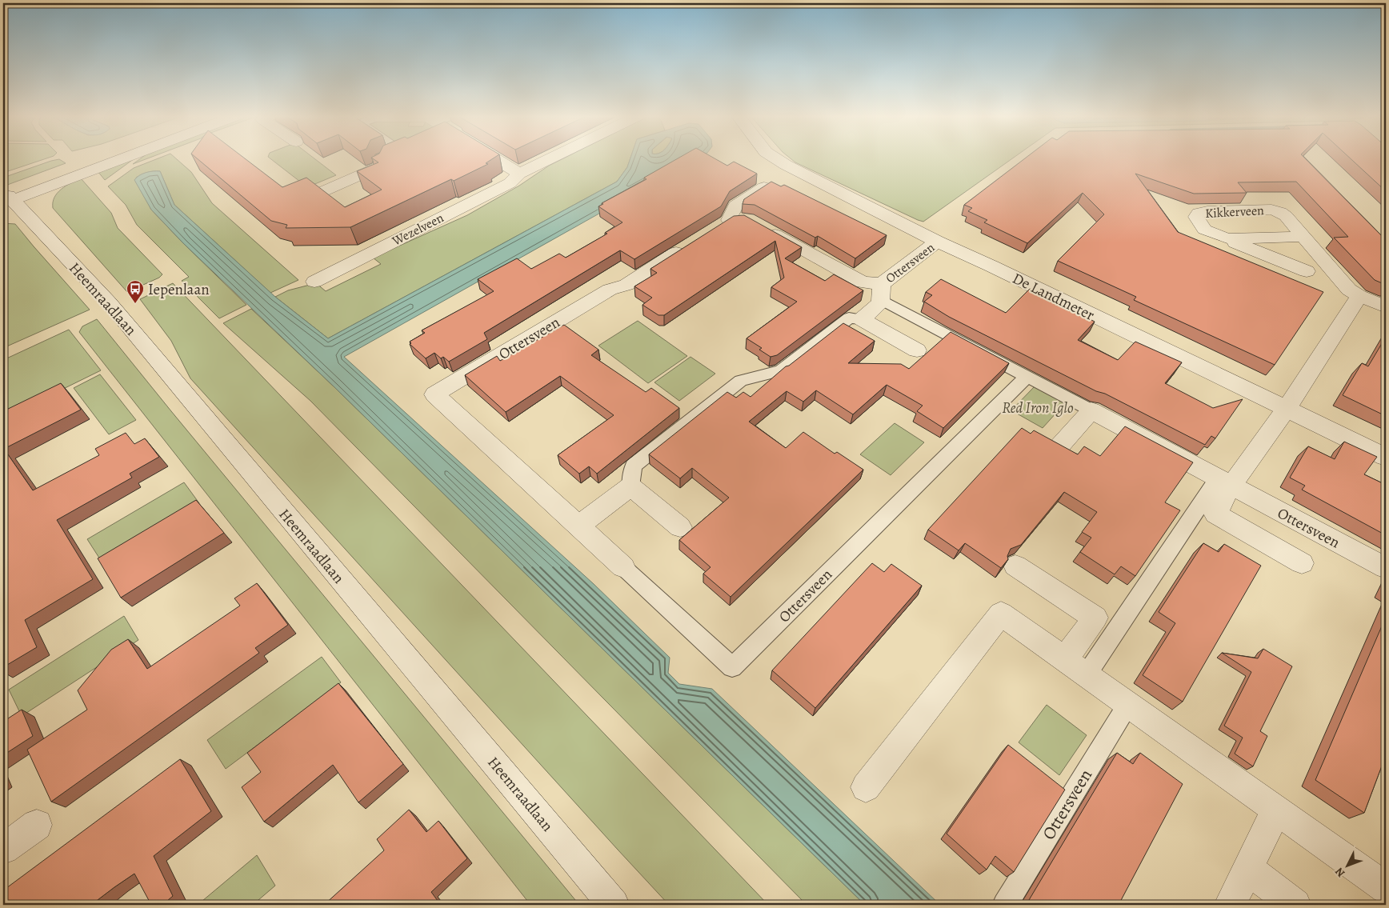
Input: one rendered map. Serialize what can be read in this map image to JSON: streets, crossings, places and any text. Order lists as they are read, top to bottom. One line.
{"streets":{"street":["Kikkerveen","Wezelveen","Ottersveen","De Landmeter","Heemraadlaan"]},"crossings":[["Ottersveen","De Landmeter"]],"parks":["Red Iron Iglo"],"places":{"bus stop":["Iepenlaan"]},"north":"bottom left"}
